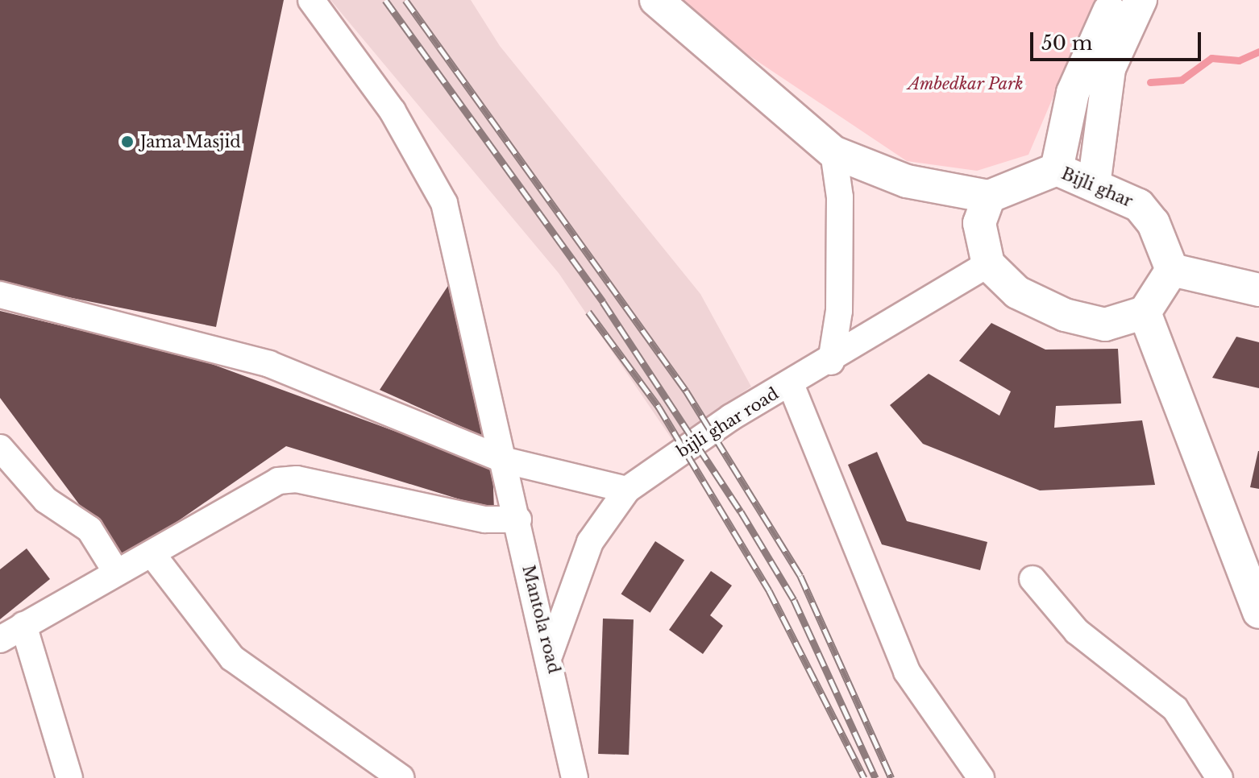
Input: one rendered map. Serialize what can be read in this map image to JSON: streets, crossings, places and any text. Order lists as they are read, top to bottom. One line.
{"streets":{"main road":["Bijli ghar"],"street":["bijli ghar road","Mantola road"]},"crossings":[["Bijli ghar","bijli ghar road"],["bijli ghar road","Mantola road"]],"parks":["Ambedkar Park"],"places":["Jama Masjid"],"scale_bar":"50 m"}
